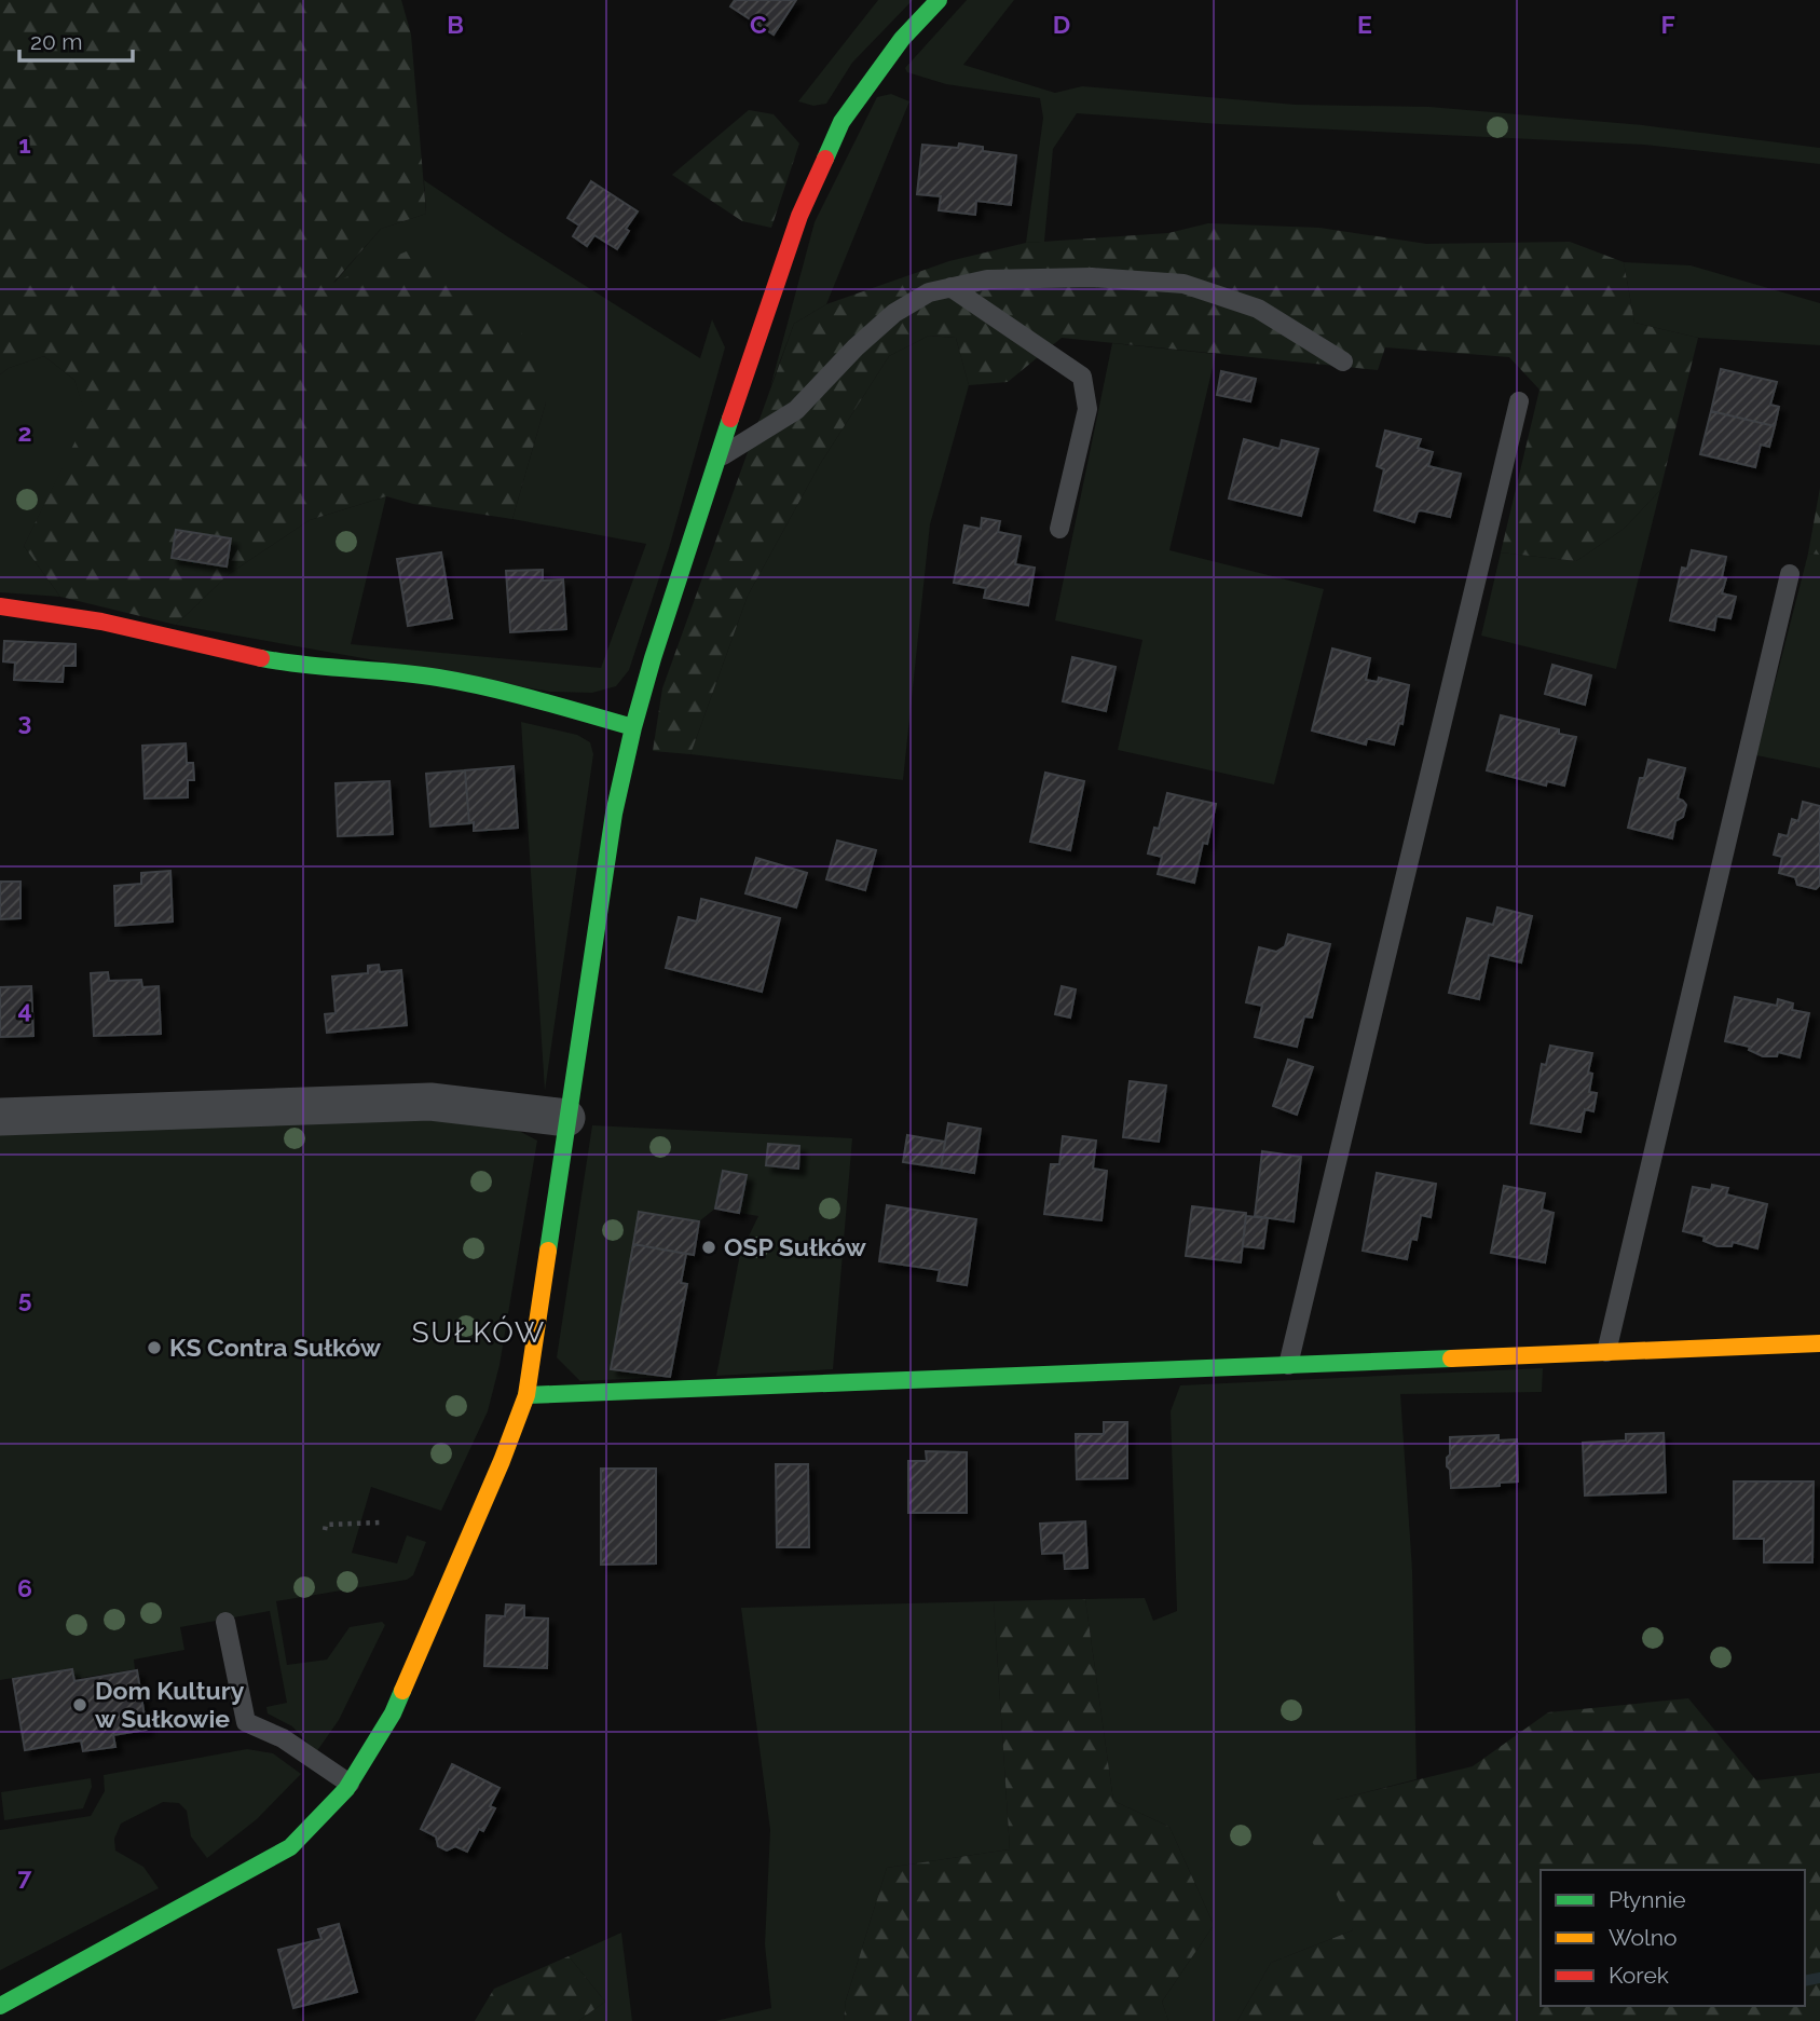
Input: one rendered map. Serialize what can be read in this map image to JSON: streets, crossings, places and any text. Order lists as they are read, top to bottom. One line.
{"districts":["SUŁKÓW"],"places":["OSP Sułków","KS Contra Sułków","Dom Kultury w Sułkowie"],"legend":["Płynnie","Wolno","Korek"],"scale_bar":"20 m","grid":{"columns":["B","C","D","E","F"],"rows":["1","2","3","4","5","6","7"]}}
